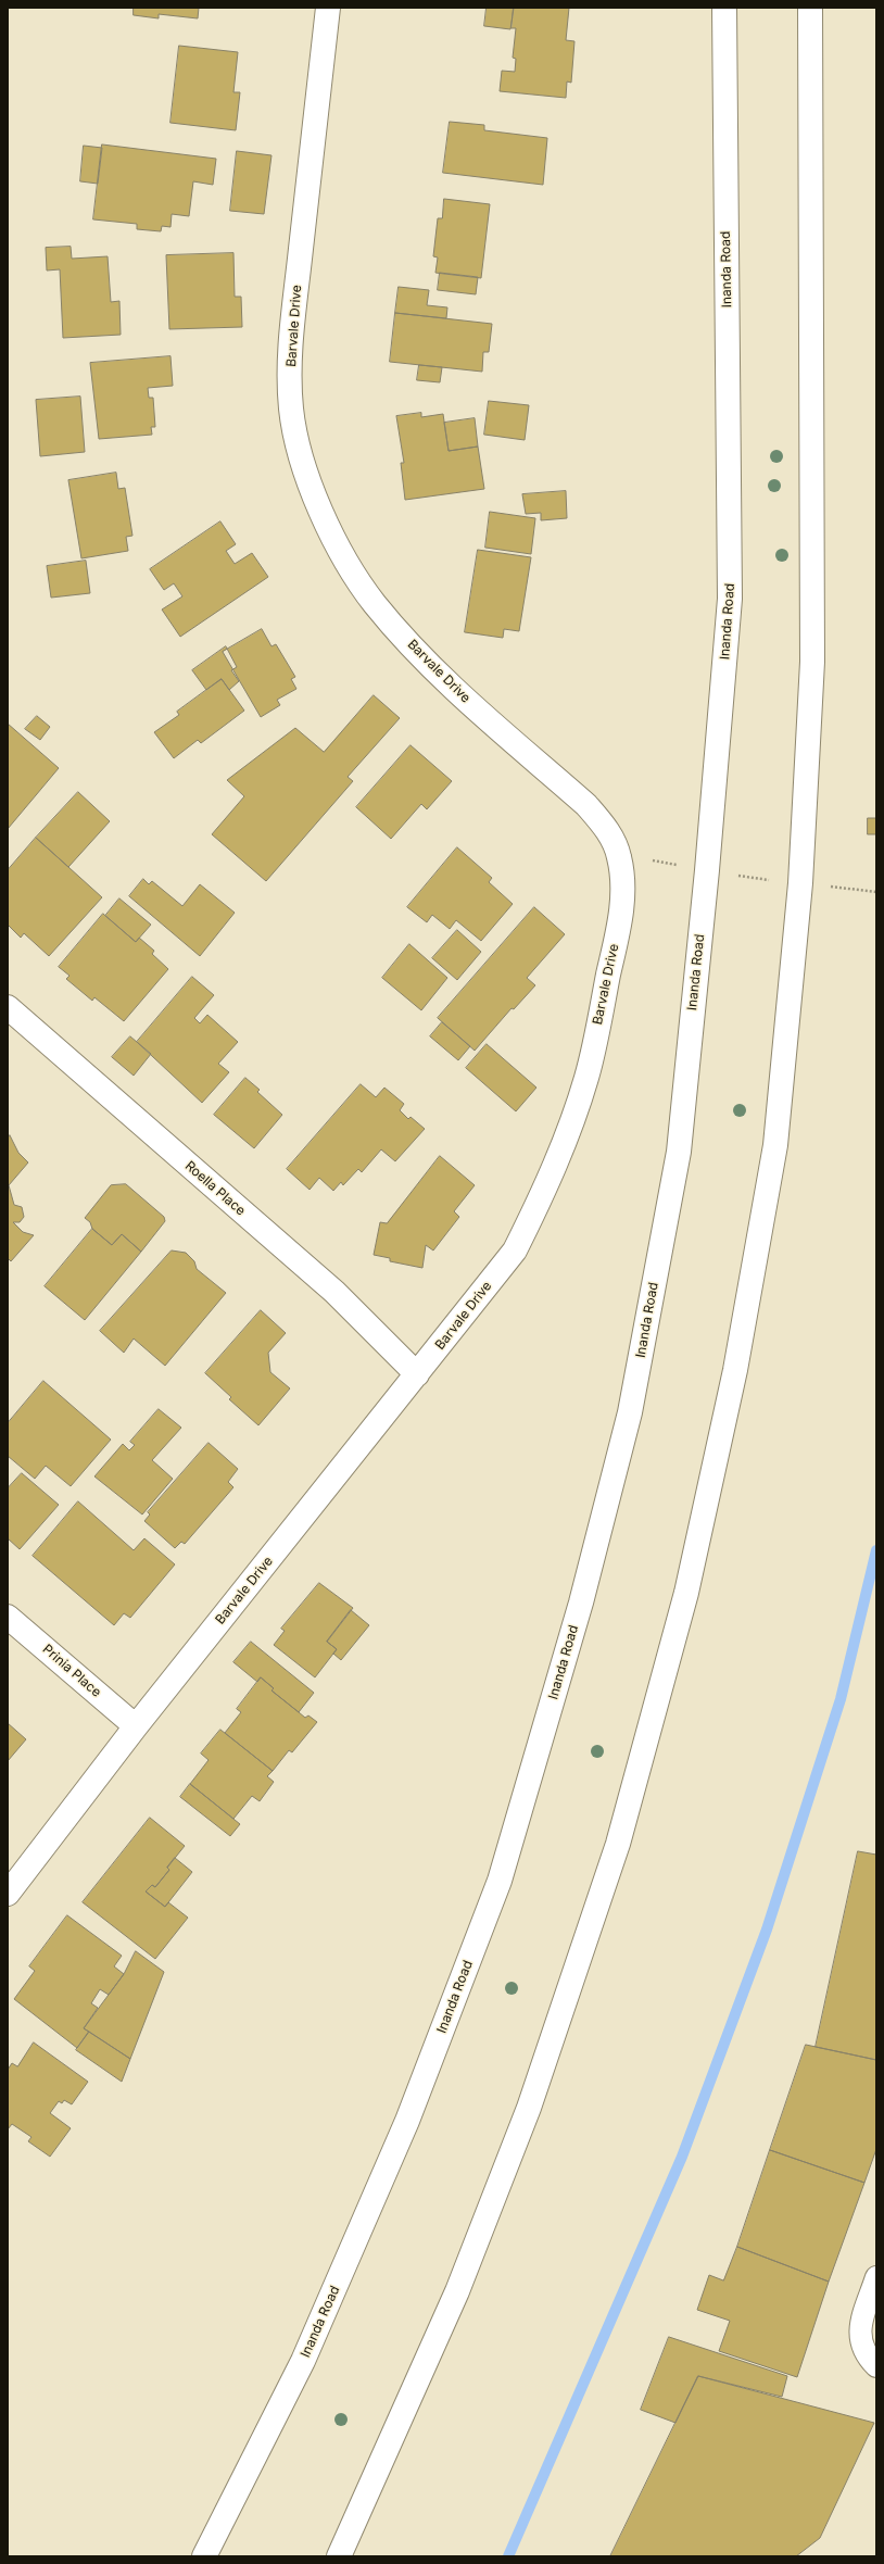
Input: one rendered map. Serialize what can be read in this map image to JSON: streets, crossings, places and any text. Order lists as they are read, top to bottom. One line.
{"streets":{"main road":["Inanda Road","Barvale Drive","Roella Place","Prinia Place"]},"crossings":[["Barvale Drive","Roella Place"],["Barvale Drive","Prinia Place"]]}
